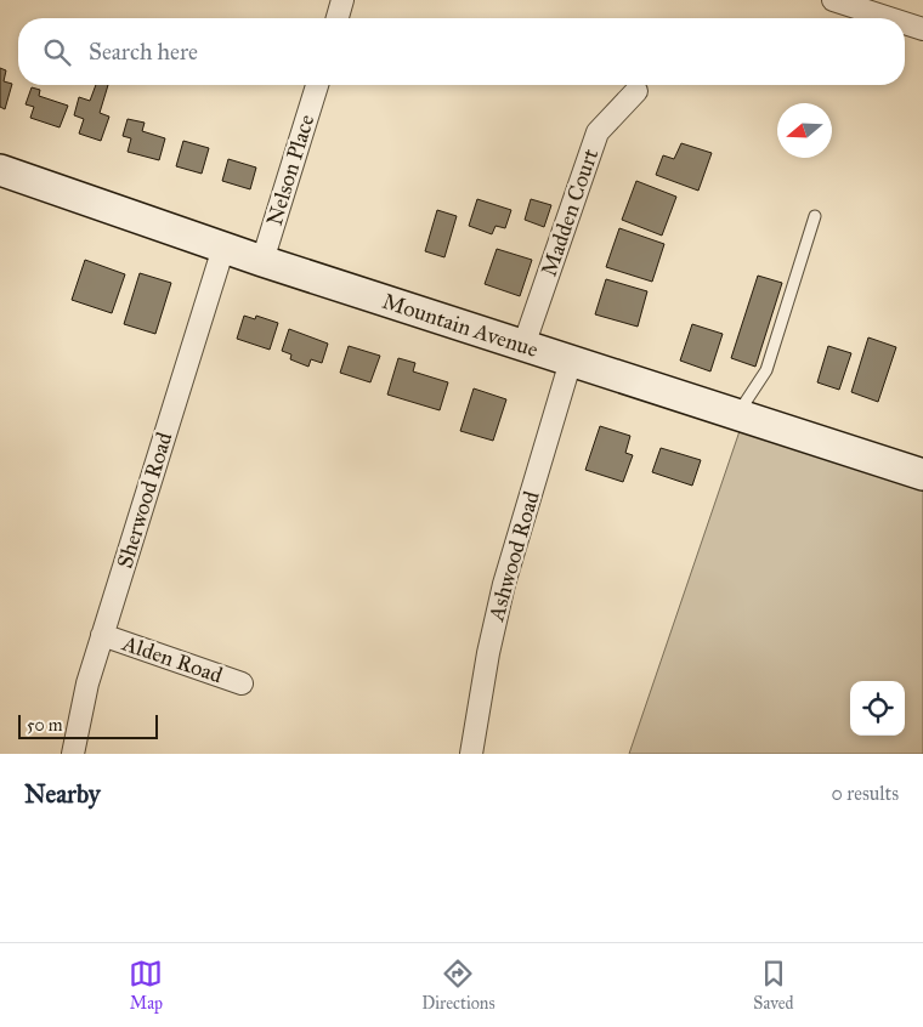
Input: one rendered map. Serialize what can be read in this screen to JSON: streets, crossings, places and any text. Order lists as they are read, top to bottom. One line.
{"streets":{"street":["Nelson Place","Madden Court","Mountain Avenue","Sherwood Road","Ashwood Road","Alden Road"]},"crossings":[["Nelson Place","Mountain Avenue"],["Madden Court","Mountain Avenue"],["Mountain Avenue","Sherwood Road"],["Mountain Avenue","Ashwood Road"],["Sherwood Road","Alden Road"]],"scale_bar":"50 m","north":"left","page":{"search":"Search here","scale":"50 m","heading":["Nearby","0 results"],"nav":["Map","Directions","Saved"]}}
